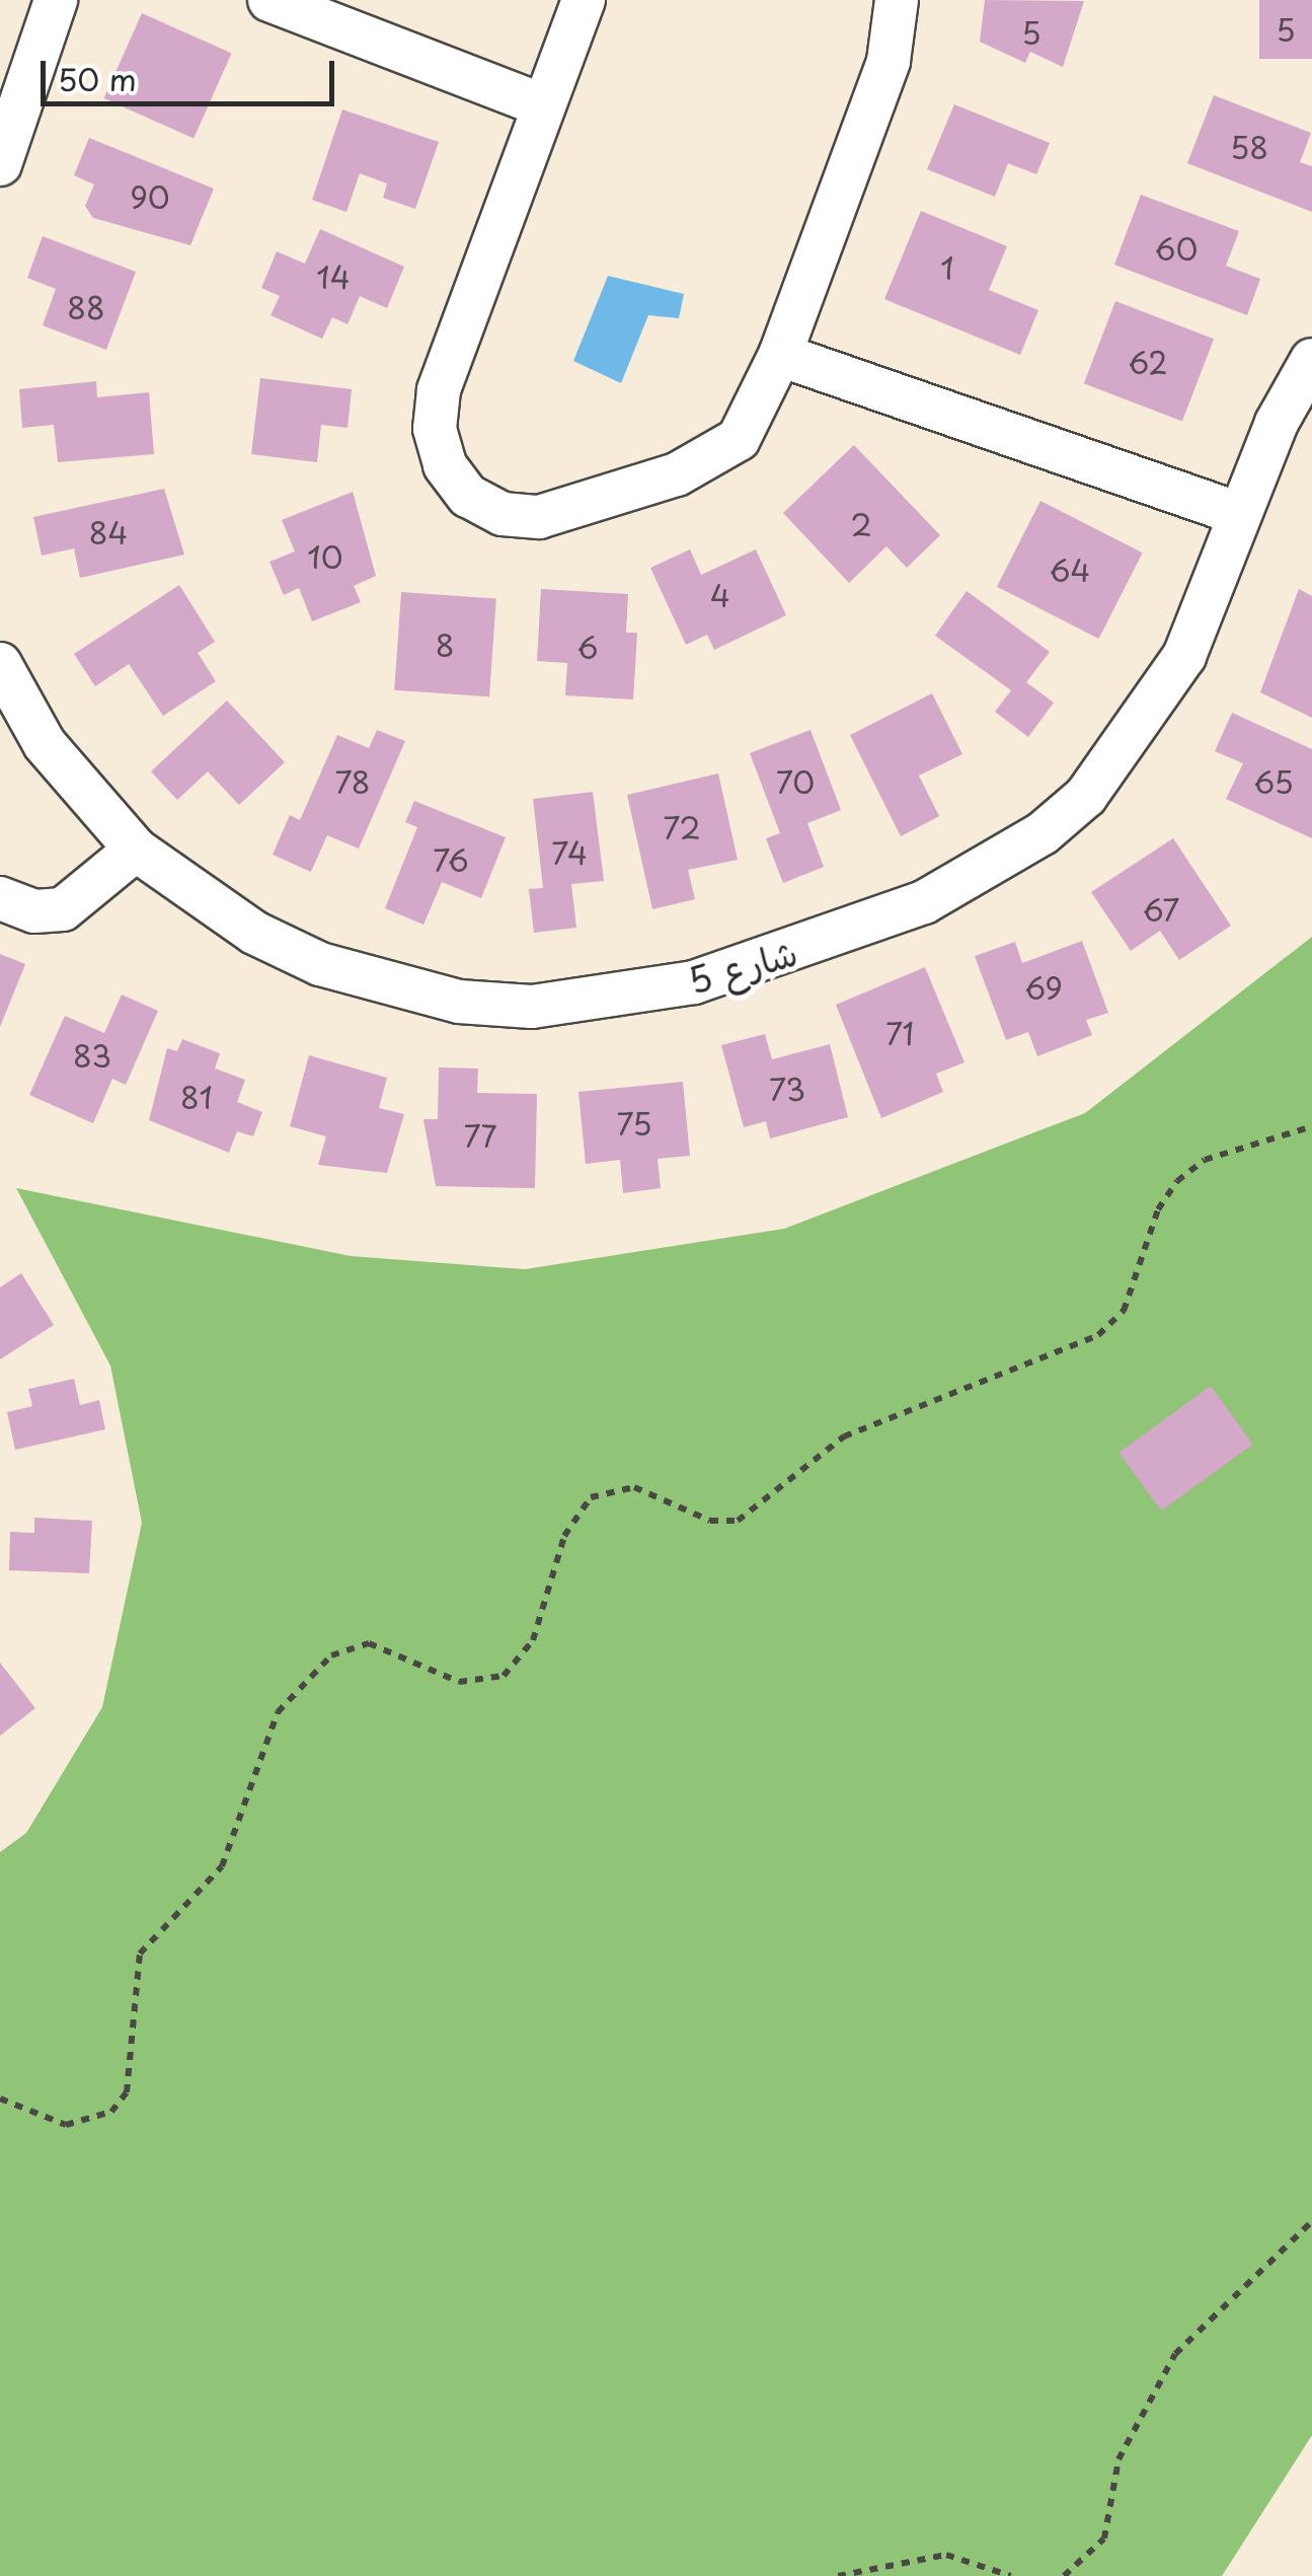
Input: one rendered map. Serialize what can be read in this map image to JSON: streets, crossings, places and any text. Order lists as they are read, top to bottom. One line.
{"streets":{"street":["شارع 5"]},"house_numbers":["5","5","58","90","60","1","14","88","62","2","84","10","64","4","8","6","78","70","65","72","74","76","67","69","71","83","73","81","75","77"],"scale_bar":"50 m"}
